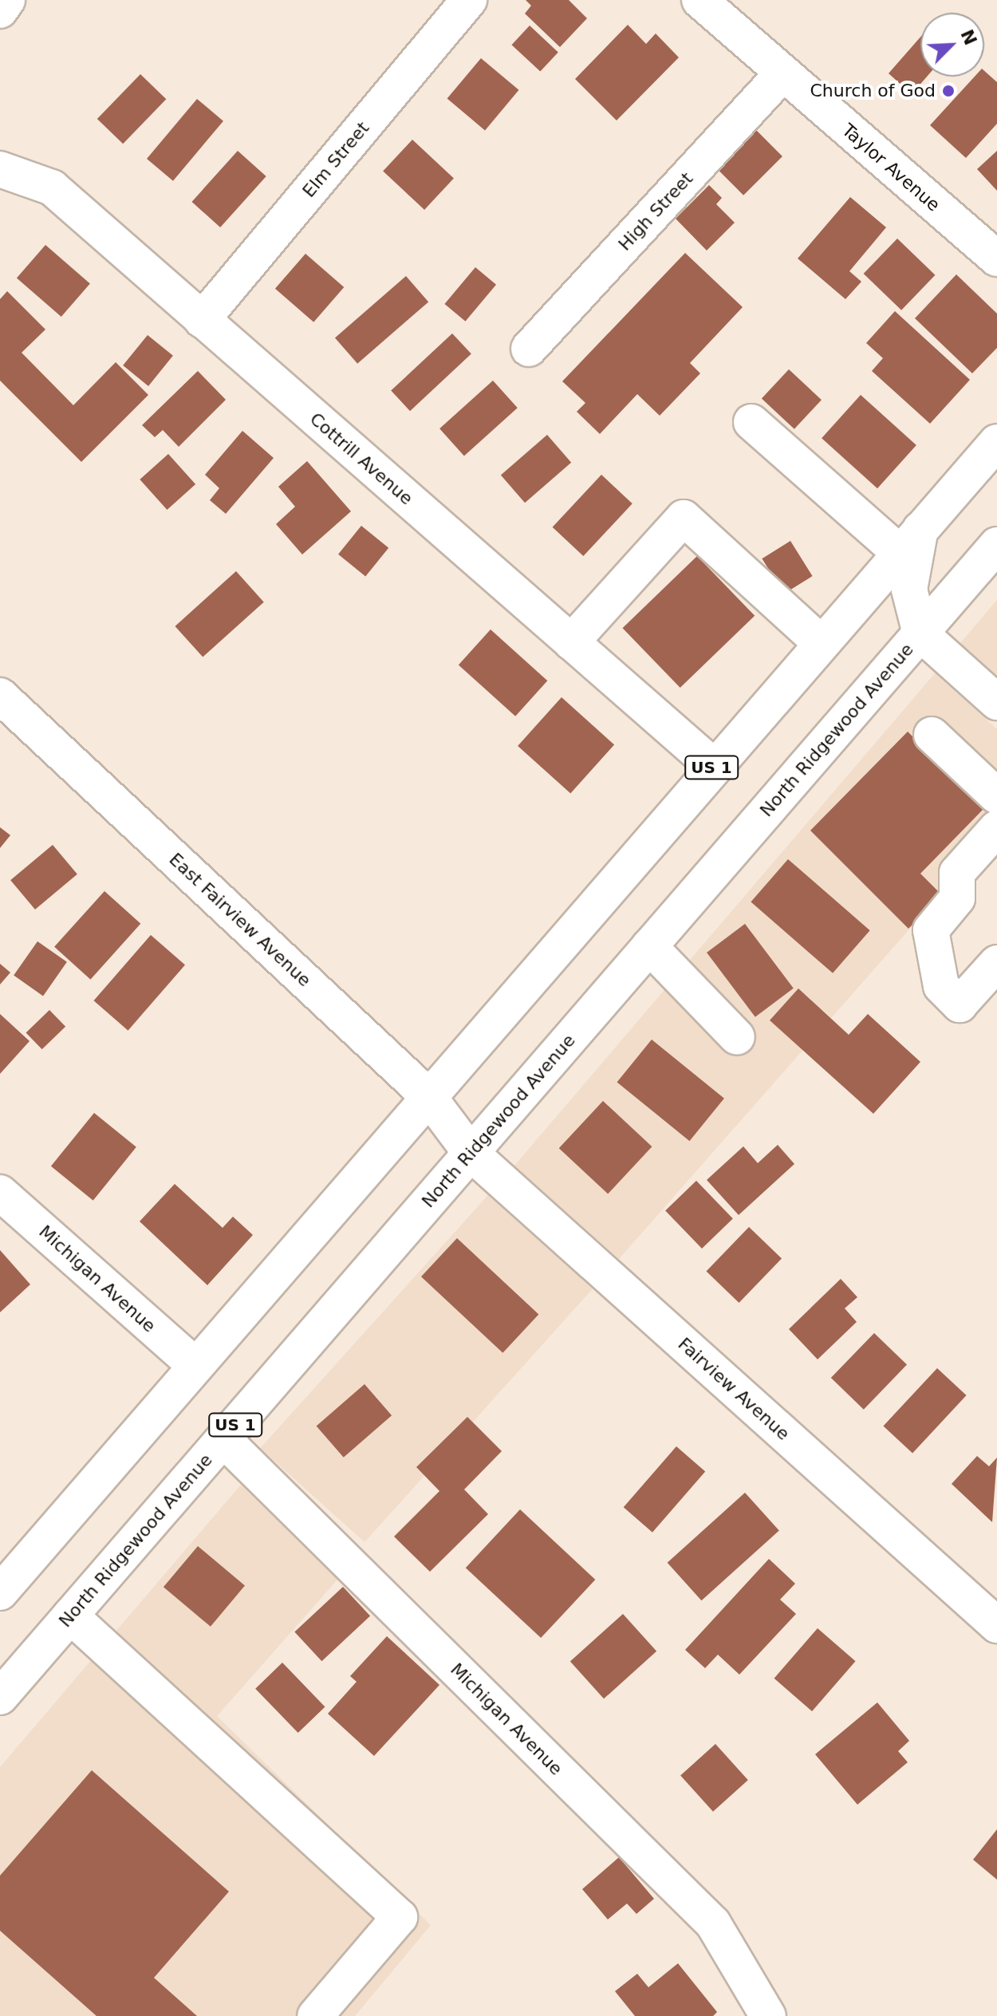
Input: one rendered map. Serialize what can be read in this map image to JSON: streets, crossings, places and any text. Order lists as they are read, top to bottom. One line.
{"streets":{"main road":["Elm Street","Taylor Avenue","High Street","Cottrill Avenue","North Ridgewood Avenue","US 1","East Fairview Avenue","Michigan Avenue","Fairview Avenue"]},"crossings":[["Elm Street","Cottrill Avenue"],["Taylor Avenue","High Street"],["Cottrill Avenue","US 1"],["North Ridgewood Avenue","East Fairview Avenue"],["North Ridgewood Avenue","Michigan Avenue"],["North Ridgewood Avenue","Fairview Avenue"],["US 1","East Fairview Avenue"],["US 1","Michigan Avenue"],["East Fairview Avenue","Fairview Avenue"]],"places":["Church of God"],"north":"top right"}
